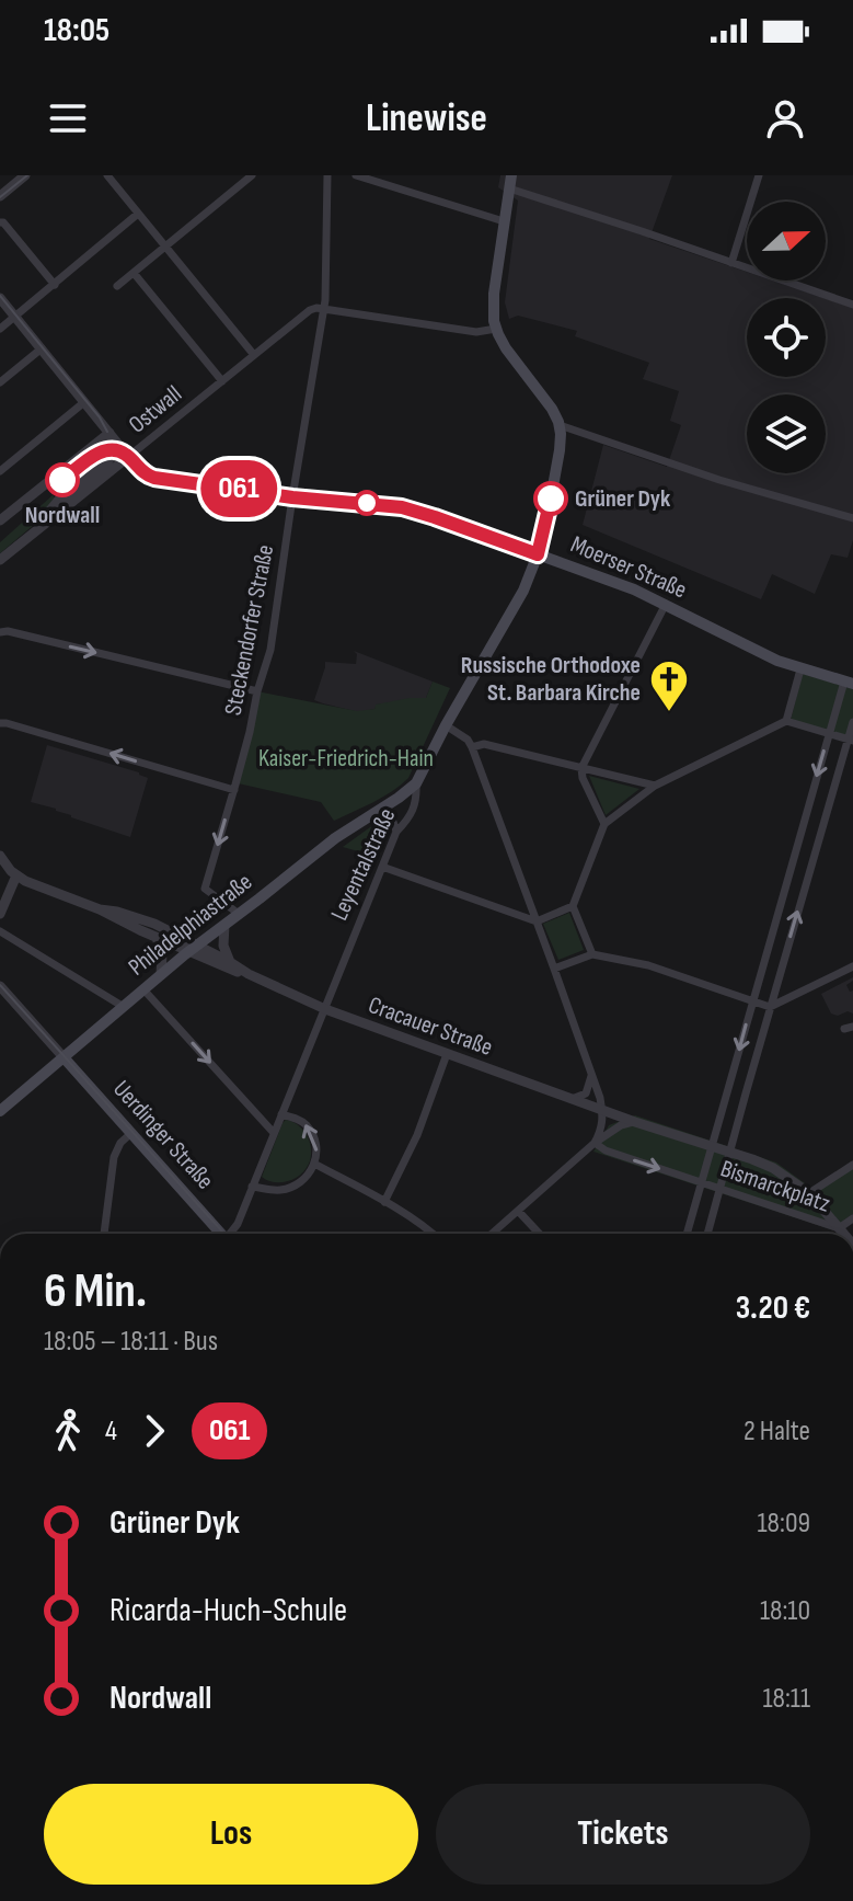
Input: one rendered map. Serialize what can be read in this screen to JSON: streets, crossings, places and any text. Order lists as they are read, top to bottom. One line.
{"streets":{"main road":["Moerser Straße","Leyentalstraße","Philadelphiastraße","Uerdinger Straße"],"street":["Ostwall","Steckendorfer Straße","Cracauer Straße","Bismarckplatz"]},"crossings":[["Ostwall","Moerser Straße"],["Ostwall","Steckendorfer Straße"],["Moerser Straße","Steckendorfer Straße"],["Moerser Straße","Leyentalstraße"],["Steckendorfer Straße","Philadelphiastraße"],["Leyentalstraße","Philadelphiastraße"],["Leyentalstraße","Cracauer Straße"],["Philadelphiastraße","Cracauer Straße"],["Philadelphiastraße","Uerdinger Straße"],["Cracauer Straße","Bismarckplatz"]],"parks":["Kaiser-Friedrich-Hain"],"places":{"other":["Nordwall","Grüner Dyk"],"church":["Russische Orthodoxe St. Barbara Kirche"]},"lines":["bus line 061"],"north":"right","page":{"status":"18:05","header":"Linewise","on_map":"061","heading":["6 Min.","18:05 – 18:11 · Bus","3.20 €"],"legs":["4","061","2 Halte"],"list":[{"name":"Grüner Dyk","value":"18:09"},{"name":"Ricarda-Huch-Schule","value":"18:10"},{"name":"Nordwall","value":"18:11"}],"buttons":["Los","Tickets"]}}
